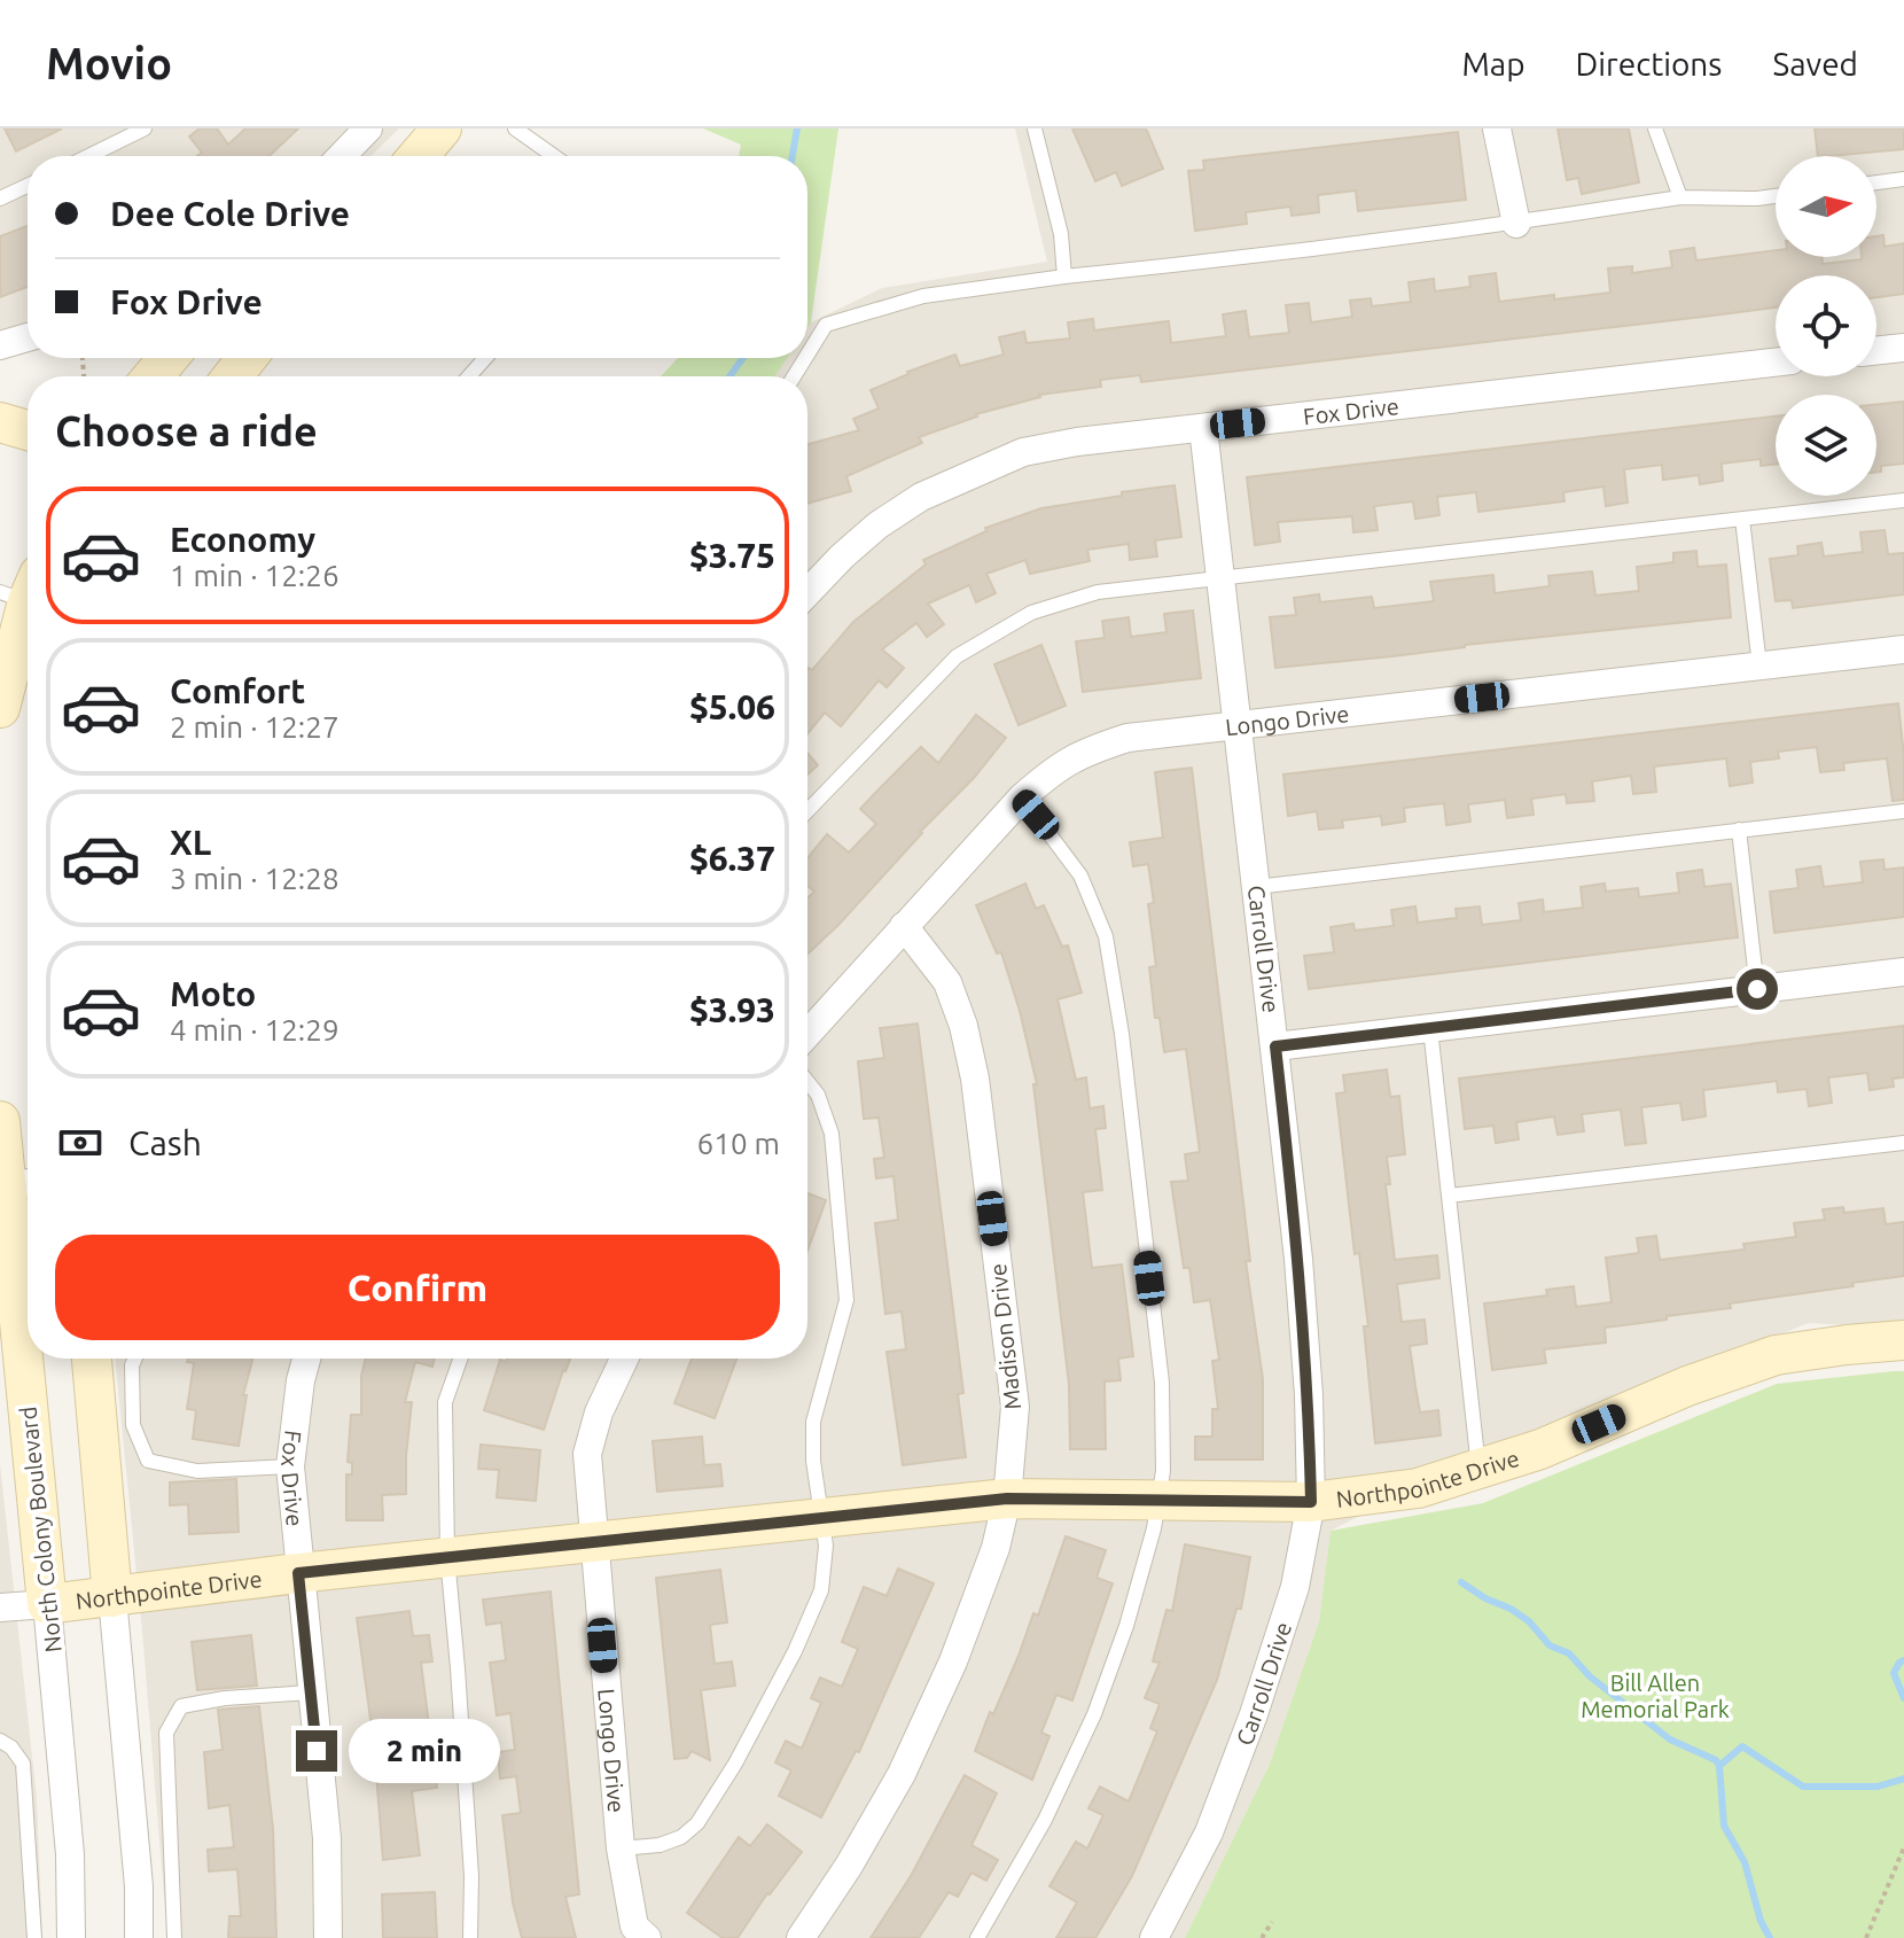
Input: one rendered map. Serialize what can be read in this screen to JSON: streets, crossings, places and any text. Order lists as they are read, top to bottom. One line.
{"streets":{"street":["Fox Drive","Longo Drive","Carroll Drive","Madison Drive","Northpointe Drive","North Colony Boulevard"]},"crossings":[["Fox Drive","Carroll Drive"],["Fox Drive","Northpointe Drive"],["Longo Drive","Carroll Drive"],["Longo Drive","Madison Drive"],["Longo Drive","Northpointe Drive"],["Carroll Drive","Northpointe Drive"],["Madison Drive","Northpointe Drive"],["Northpointe Drive","North Colony Boulevard"]],"parks":["Bill Allen Memorial Park"],"north":"right","page":{"header":"Movio","nav":["Map","Directions","Saved"],"banner":["Dee Cole Drive","Fox Drive"],"heading":"Choose a ride","list":[{"name":"Economy","note":"1 min · 12:26","value":"$3.75"},{"name":"Comfort","note":"2 min · 12:27","value":"$5.06"},{"name":"XL","note":"3 min · 12:28","value":"$6.37"},{"name":"Moto","note":"4 min · 12:29","value":"$3.93"}],"pay":["Cash","610 m"],"buttons":"Confirm","bubble":"2 min"}}
